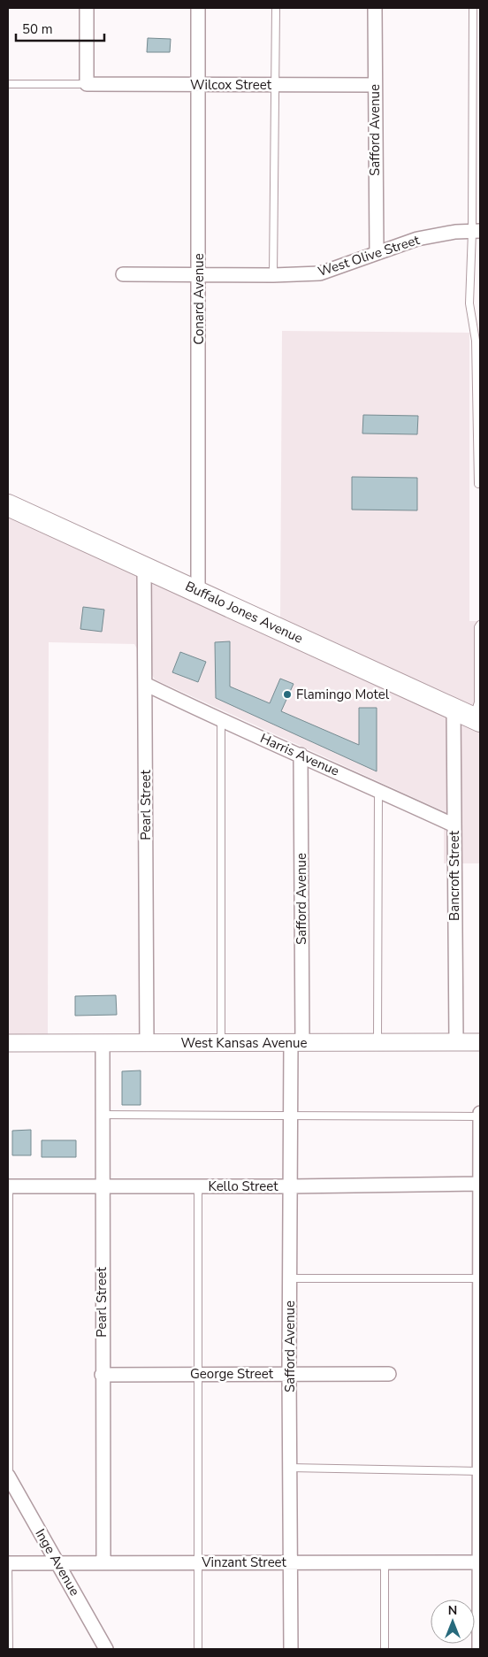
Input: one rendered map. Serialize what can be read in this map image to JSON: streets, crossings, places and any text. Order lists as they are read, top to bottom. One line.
{"streets":{"main road":["Buffalo Jones Avenue"],"street":["Wilcox Street","Safford Avenue","West Olive Street","Conard Avenue","Harris Avenue","Pearl Street","Bancroft Street","West Kansas Avenue","Kello Street","George Street","Inge Avenue","Vinzant Street"]},"crossings":[["Wilcox Street","Safford Avenue"],["Wilcox Street","Conard Avenue"],["Safford Avenue","West Olive Street"],["Safford Avenue","Harris Avenue"],["Safford Avenue","West Kansas Avenue"],["Safford Avenue","Kello Street"],["Safford Avenue","George Street"],["Safford Avenue","Vinzant Street"],["West Olive Street","Conard Avenue"],["Conard Avenue","Buffalo Jones Avenue"],["Buffalo Jones Avenue","Pearl Street"],["Buffalo Jones Avenue","Bancroft Street"],["Harris Avenue","Pearl Street"],["Harris Avenue","Bancroft Street"],["Pearl Street","West Kansas Avenue"],["Pearl Street","Kello Street"],["Pearl Street","George Street"],["Pearl Street","Vinzant Street"],["Bancroft Street","West Kansas Avenue"],["Inge Avenue","Vinzant Street"]],"places":["Flamingo Motel"],"scale_bar":"50 m","north":"top"}
